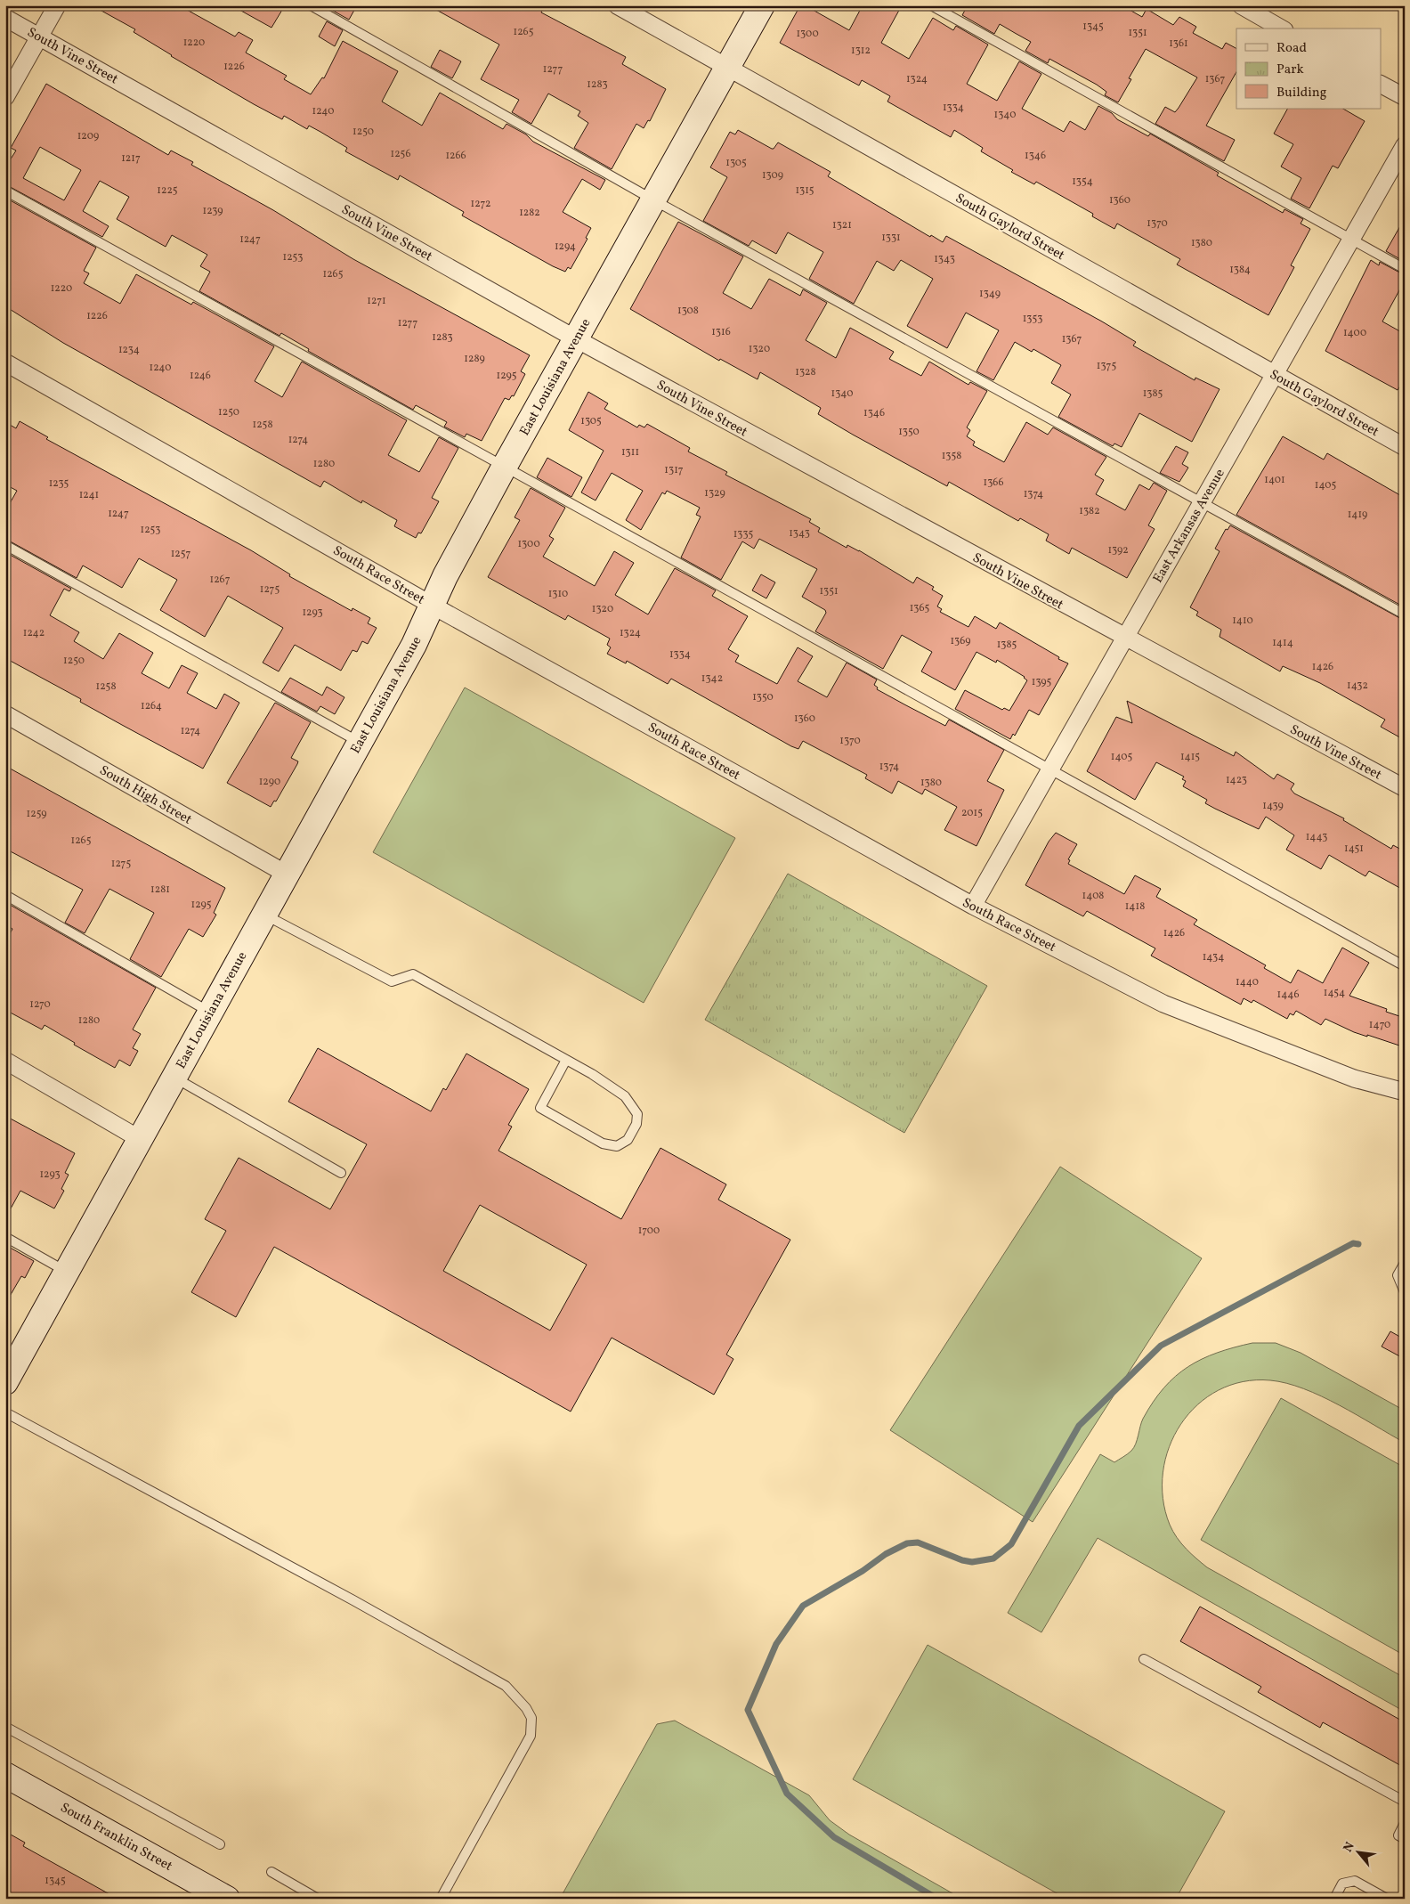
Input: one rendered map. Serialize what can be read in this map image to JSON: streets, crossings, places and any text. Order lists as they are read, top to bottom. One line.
{"streets":{"street":["South Vine Street","South Gaylord Street","East Louisiana Avenue","East Arkansas Avenue","South Race Street","South High Street","South Franklin Street"]},"crossings":[["South Vine Street","East Louisiana Avenue"],["South Vine Street","East Arkansas Avenue"],["South Gaylord Street","East Louisiana Avenue"],["South Gaylord Street","East Arkansas Avenue"],["East Louisiana Avenue","South Race Street"],["East Louisiana Avenue","South High Street"],["East Arkansas Avenue","South Race Street"]],"house_numbers":["1345","1265","1351","1300","1220","1361","1312","1226","1277","1324","1367","1283","1334","1240","1340","1250","1209","1256","1266","1346","1217","1305","1309","1354","1225","1315","1360","1272","1239","1282","1370","1321","1331","1247","1380","1294","1253","1343","1384","1265","1220","1349","1271","1308","1226","1353","1277","1316","1400","1283","1367","1320","1234","1289","1375","1240","1328","1246","1295","1340","1385","1250","1346","1305","1258","1350","1274","1311","1358","1280","1317","1401","1366","1235","1405","1329","1374","1241","1382","1247","1419","1253","1343","1335","1300","1392","1257","1267","1275","1351","1310","1365","1320","1293","1410","1242","1324","1369","1414","1385","1334","1250","1426","1342","1395","1432","1258","1350","1264","1360","1274","1370","1405","1415","1374","1423","1290","1380","1439","2015","1259","1443","1265","1451","1275","1281","1408","1295","1418","1426","1434","1440","1454","1446","1270","1280","1470","1293","1700","1345"],"legend":["Road","Park","Building"],"north":"top left"}
